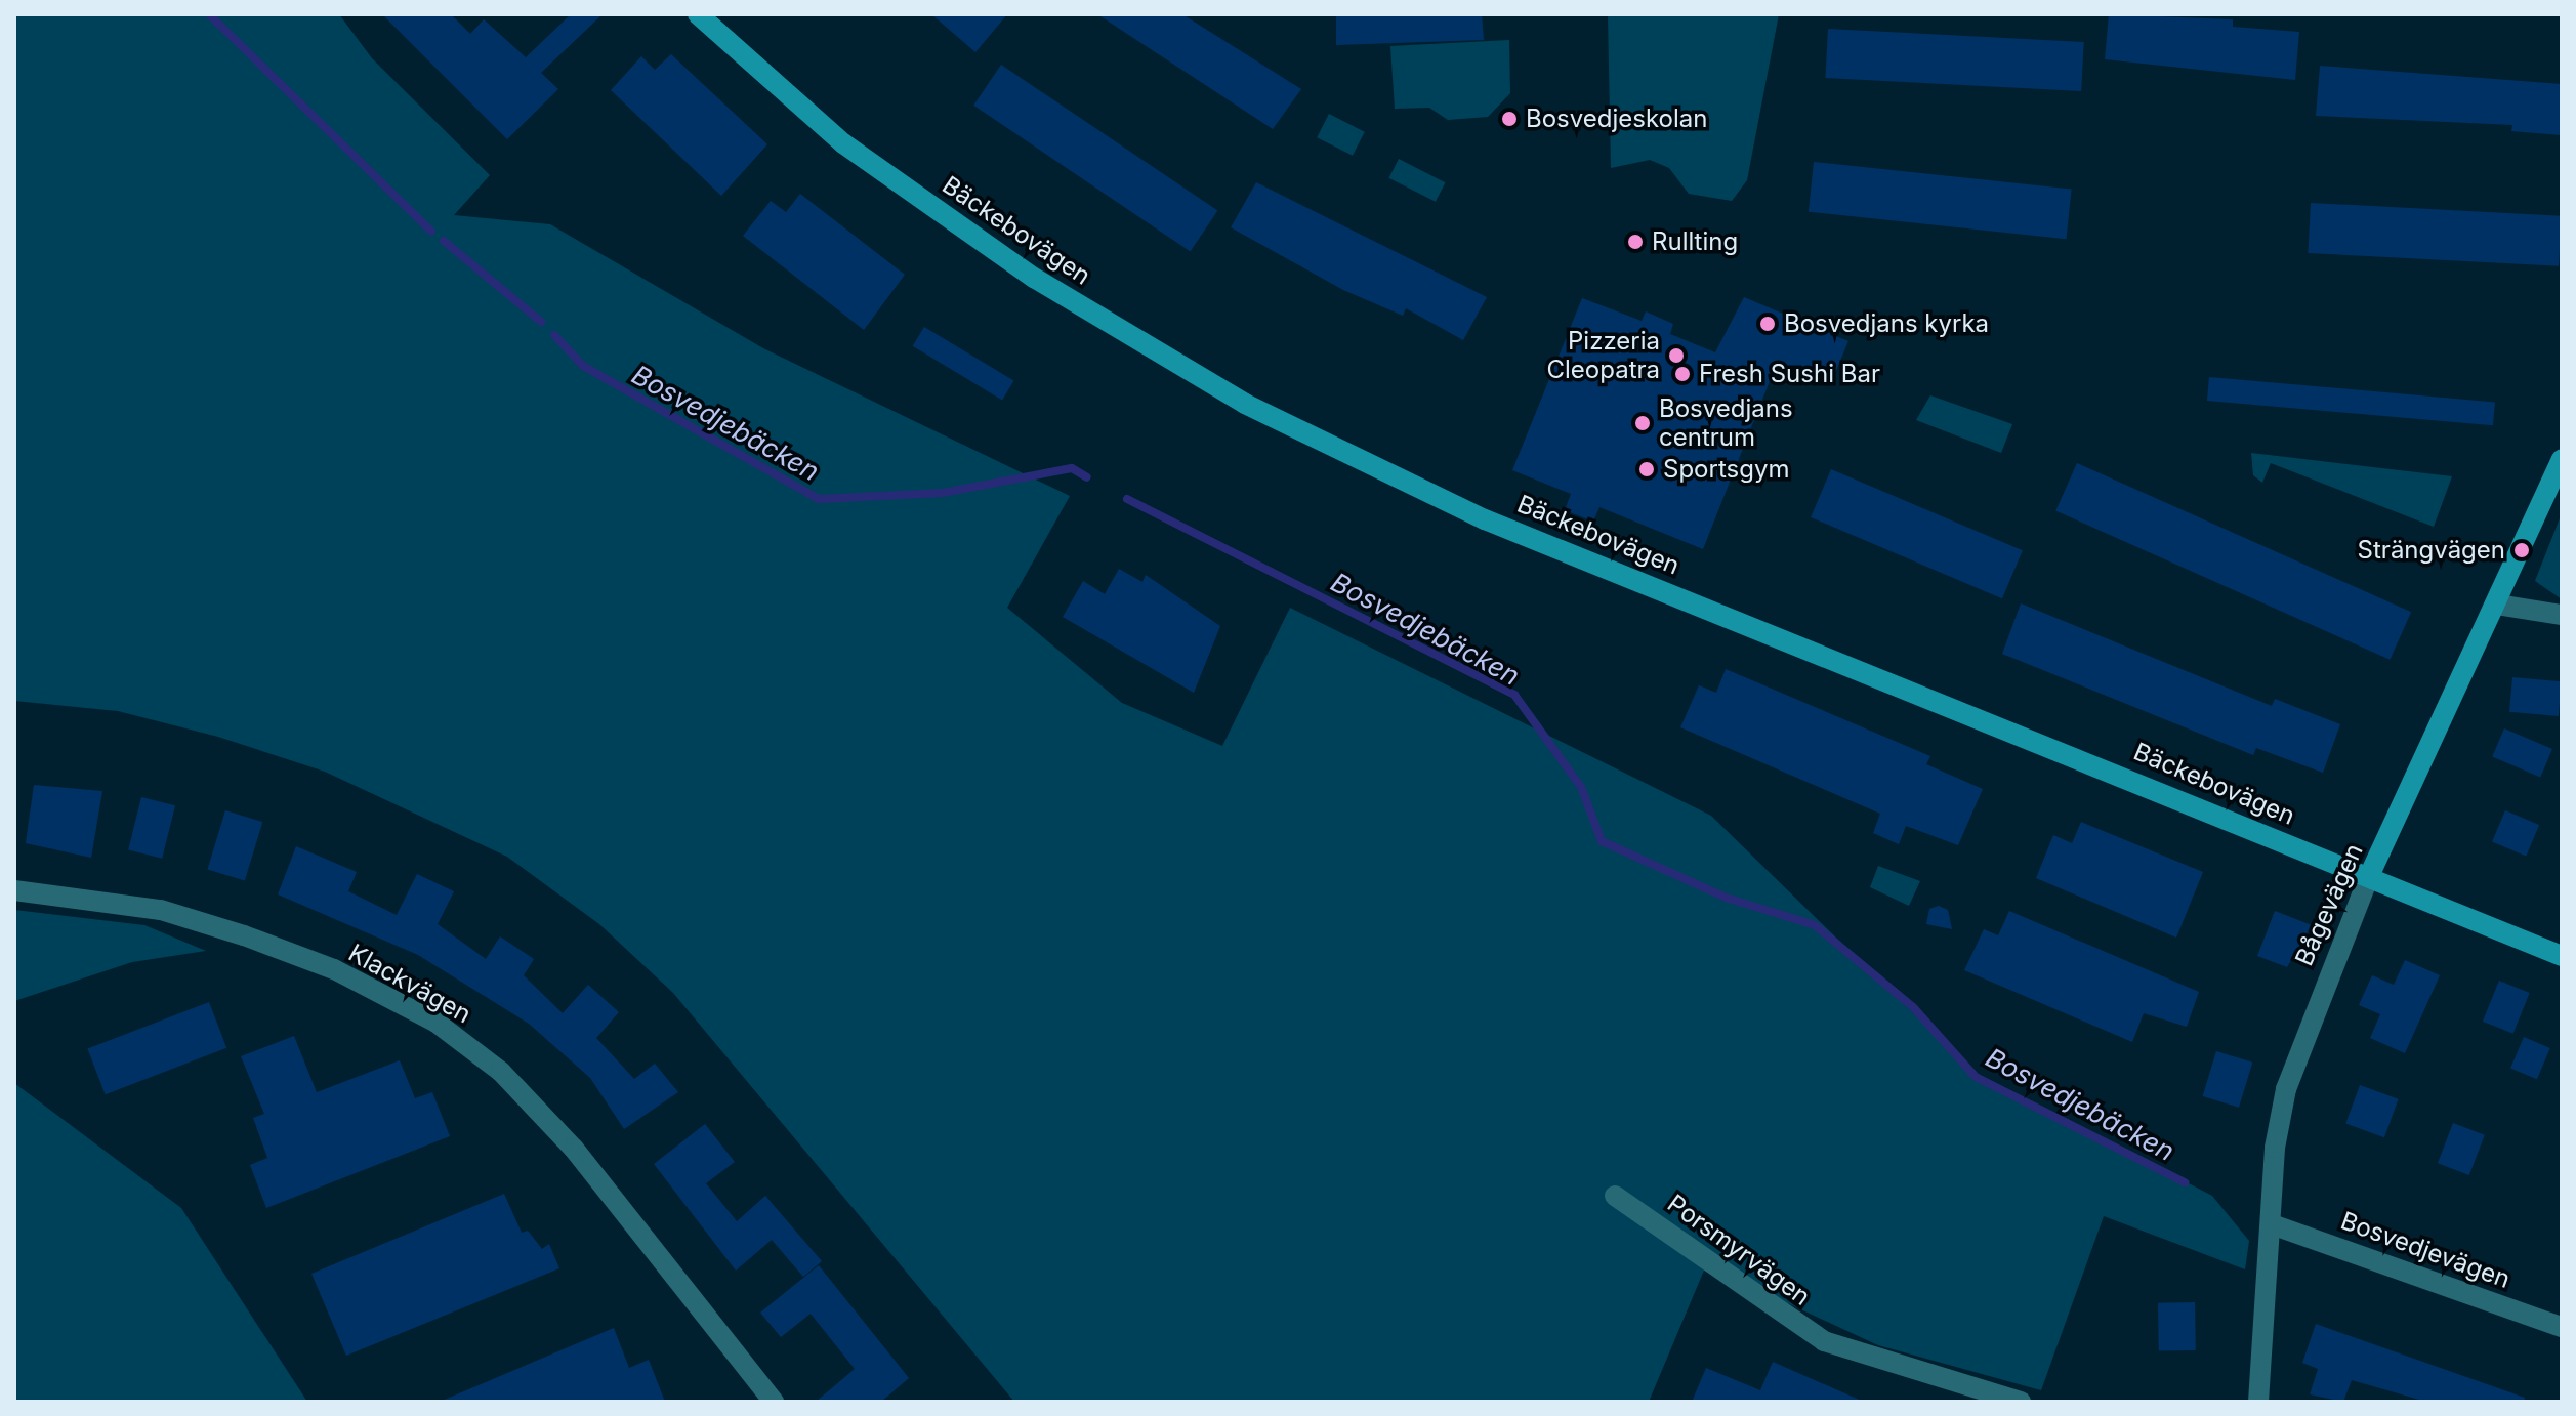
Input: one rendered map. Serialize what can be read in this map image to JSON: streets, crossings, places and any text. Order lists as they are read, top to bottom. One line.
{"streets":{"street":["Bäckebovägen","Bågevägen","Klackvägen","Porsmyrvägen","Bosvedjevägen"]},"crossings":[["Bäckebovägen","Bågevägen"],["Bågevägen","Bosvedjevägen"]],"water":["Bosvedjebäcken"],"places":["Bosvedjeskolan","Rullting","Bosvedjans kyrka","Pizzeria Cleopatra","Fresh Sushi Bar","Bosvedjans centrum","Sportsgym","Strängvägen"]}
